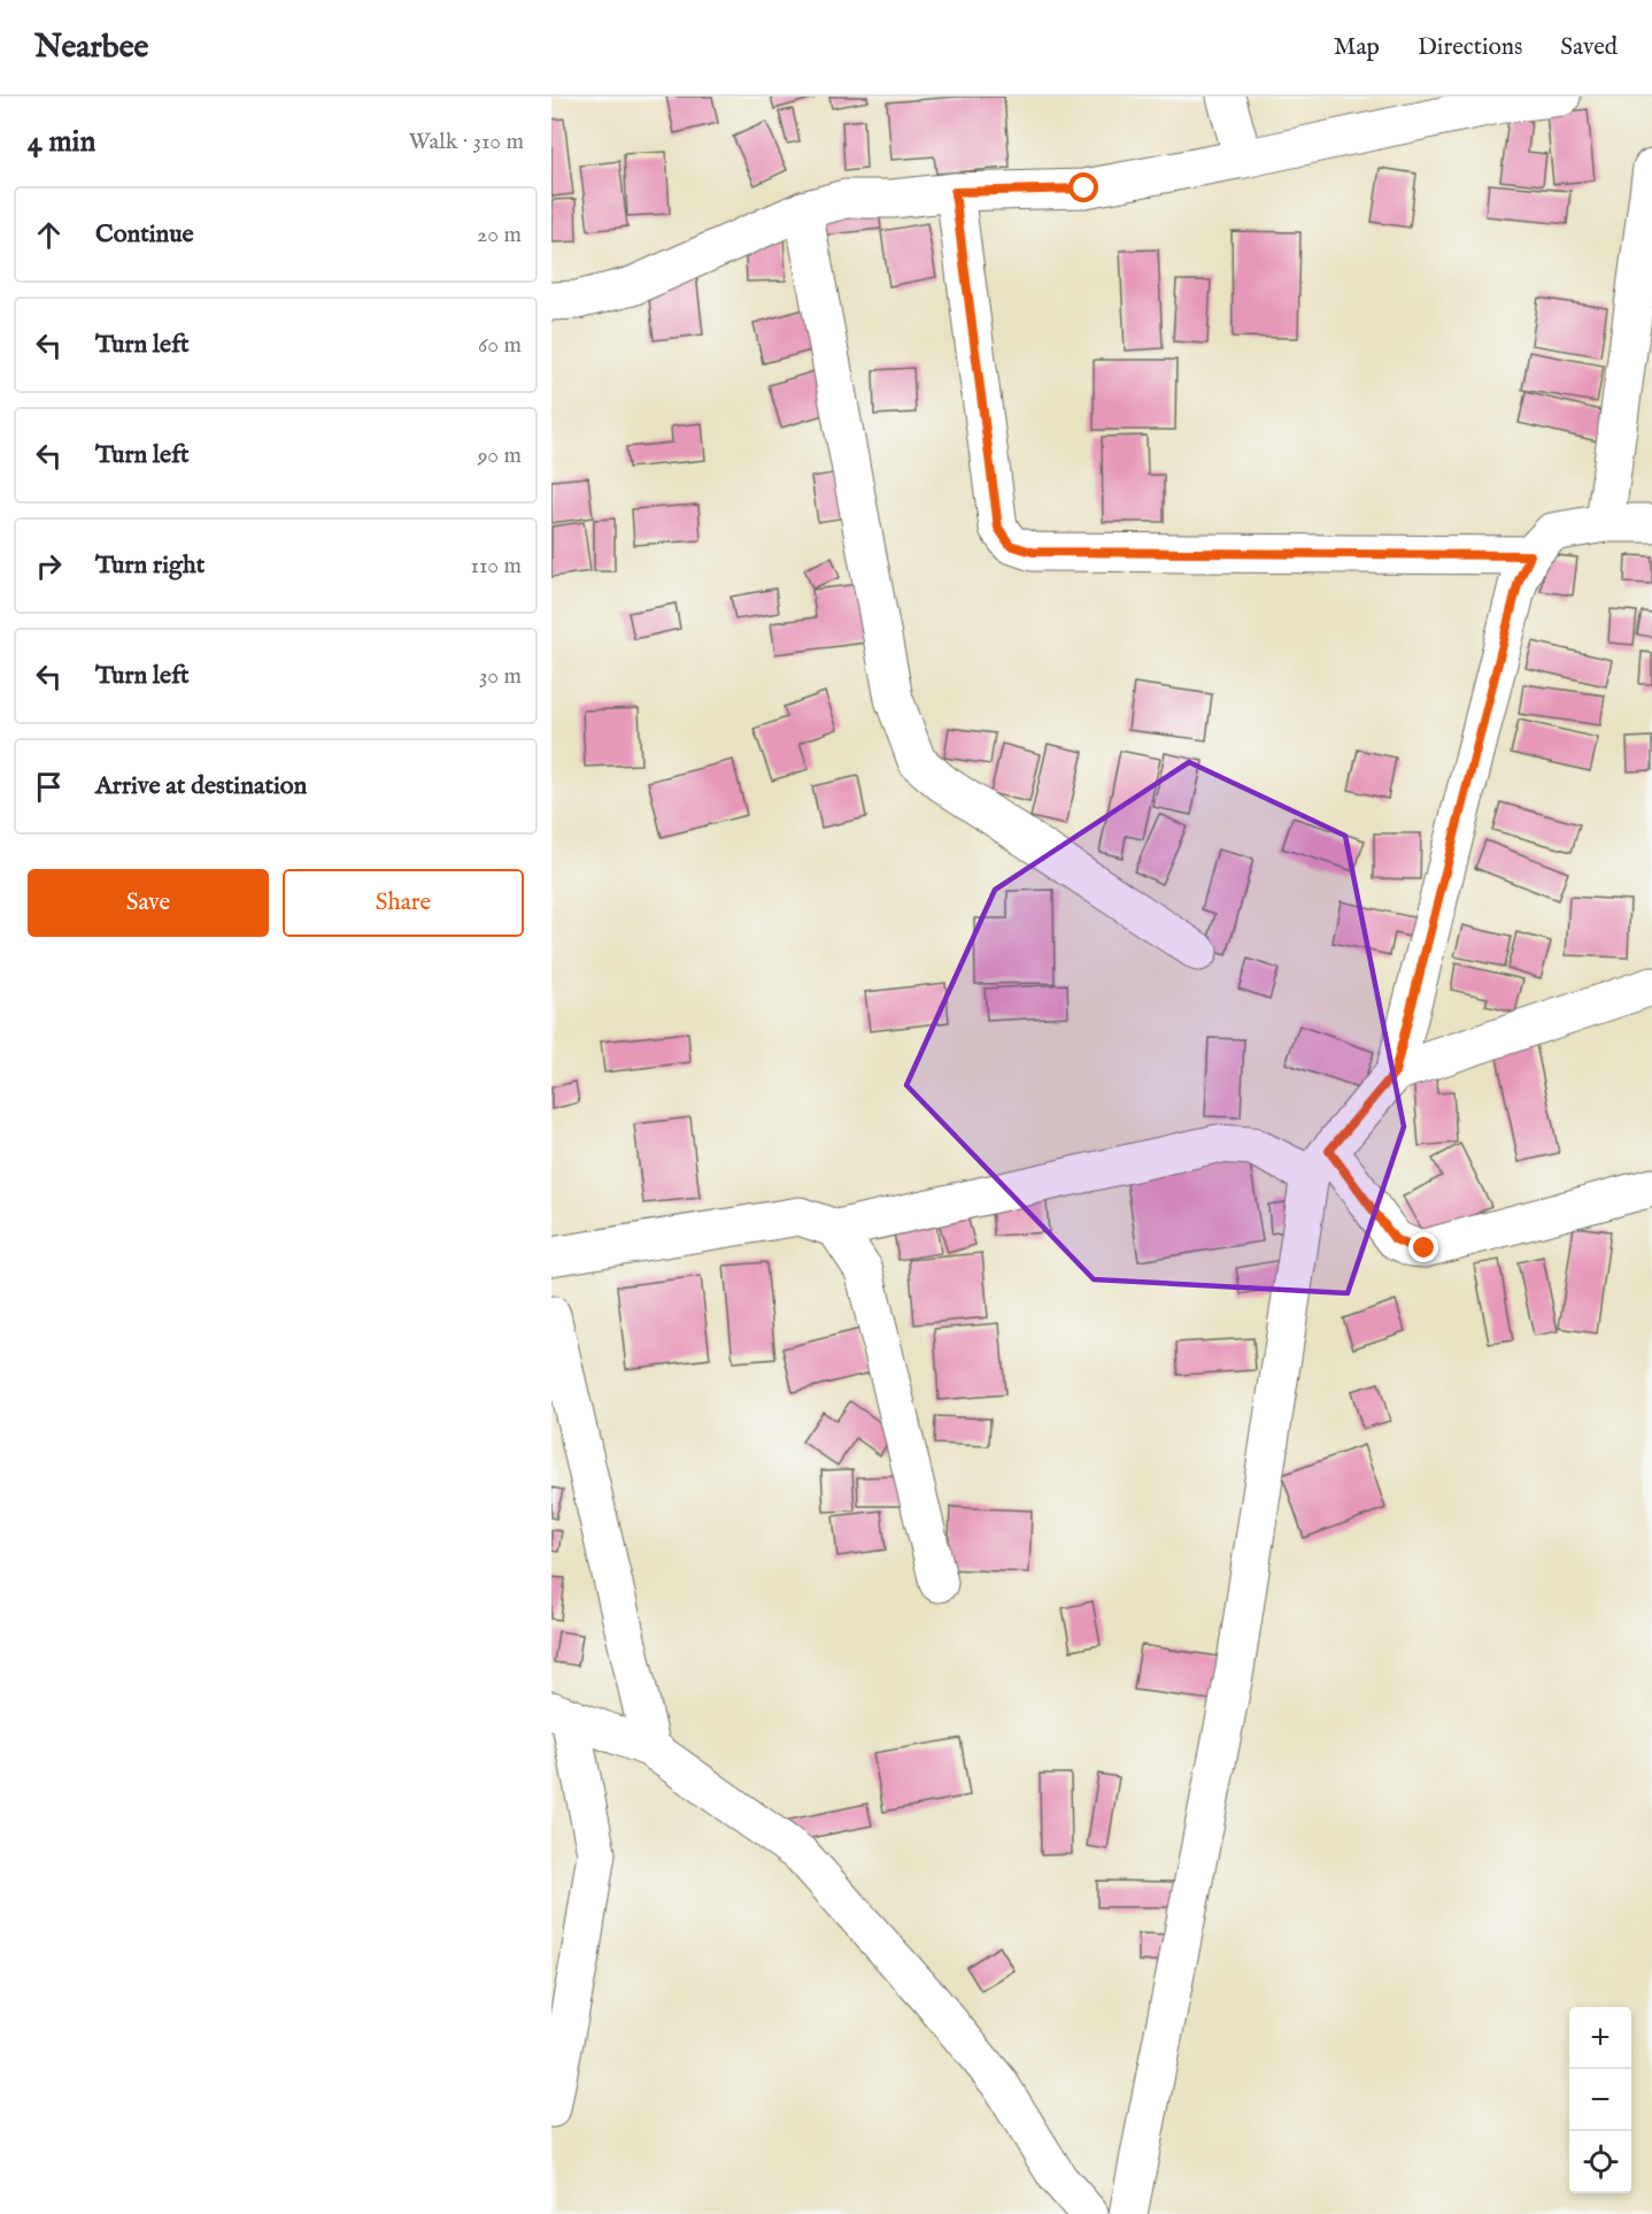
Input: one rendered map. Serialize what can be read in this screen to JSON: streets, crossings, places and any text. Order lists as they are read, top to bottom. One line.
{"page":{"header":"Nearbee","nav":["Map","Directions","Saved"],"heading":["4 min","Walk · 310 m"],"list":[["Continue","20 m"],["Turn left","60 m"],["Turn left","90 m"],["Turn right","110 m"],["Turn left","30 m"],"Arrive at destination"],"buttons":["Save","Share"],"map_buttons":["+","−"]}}
